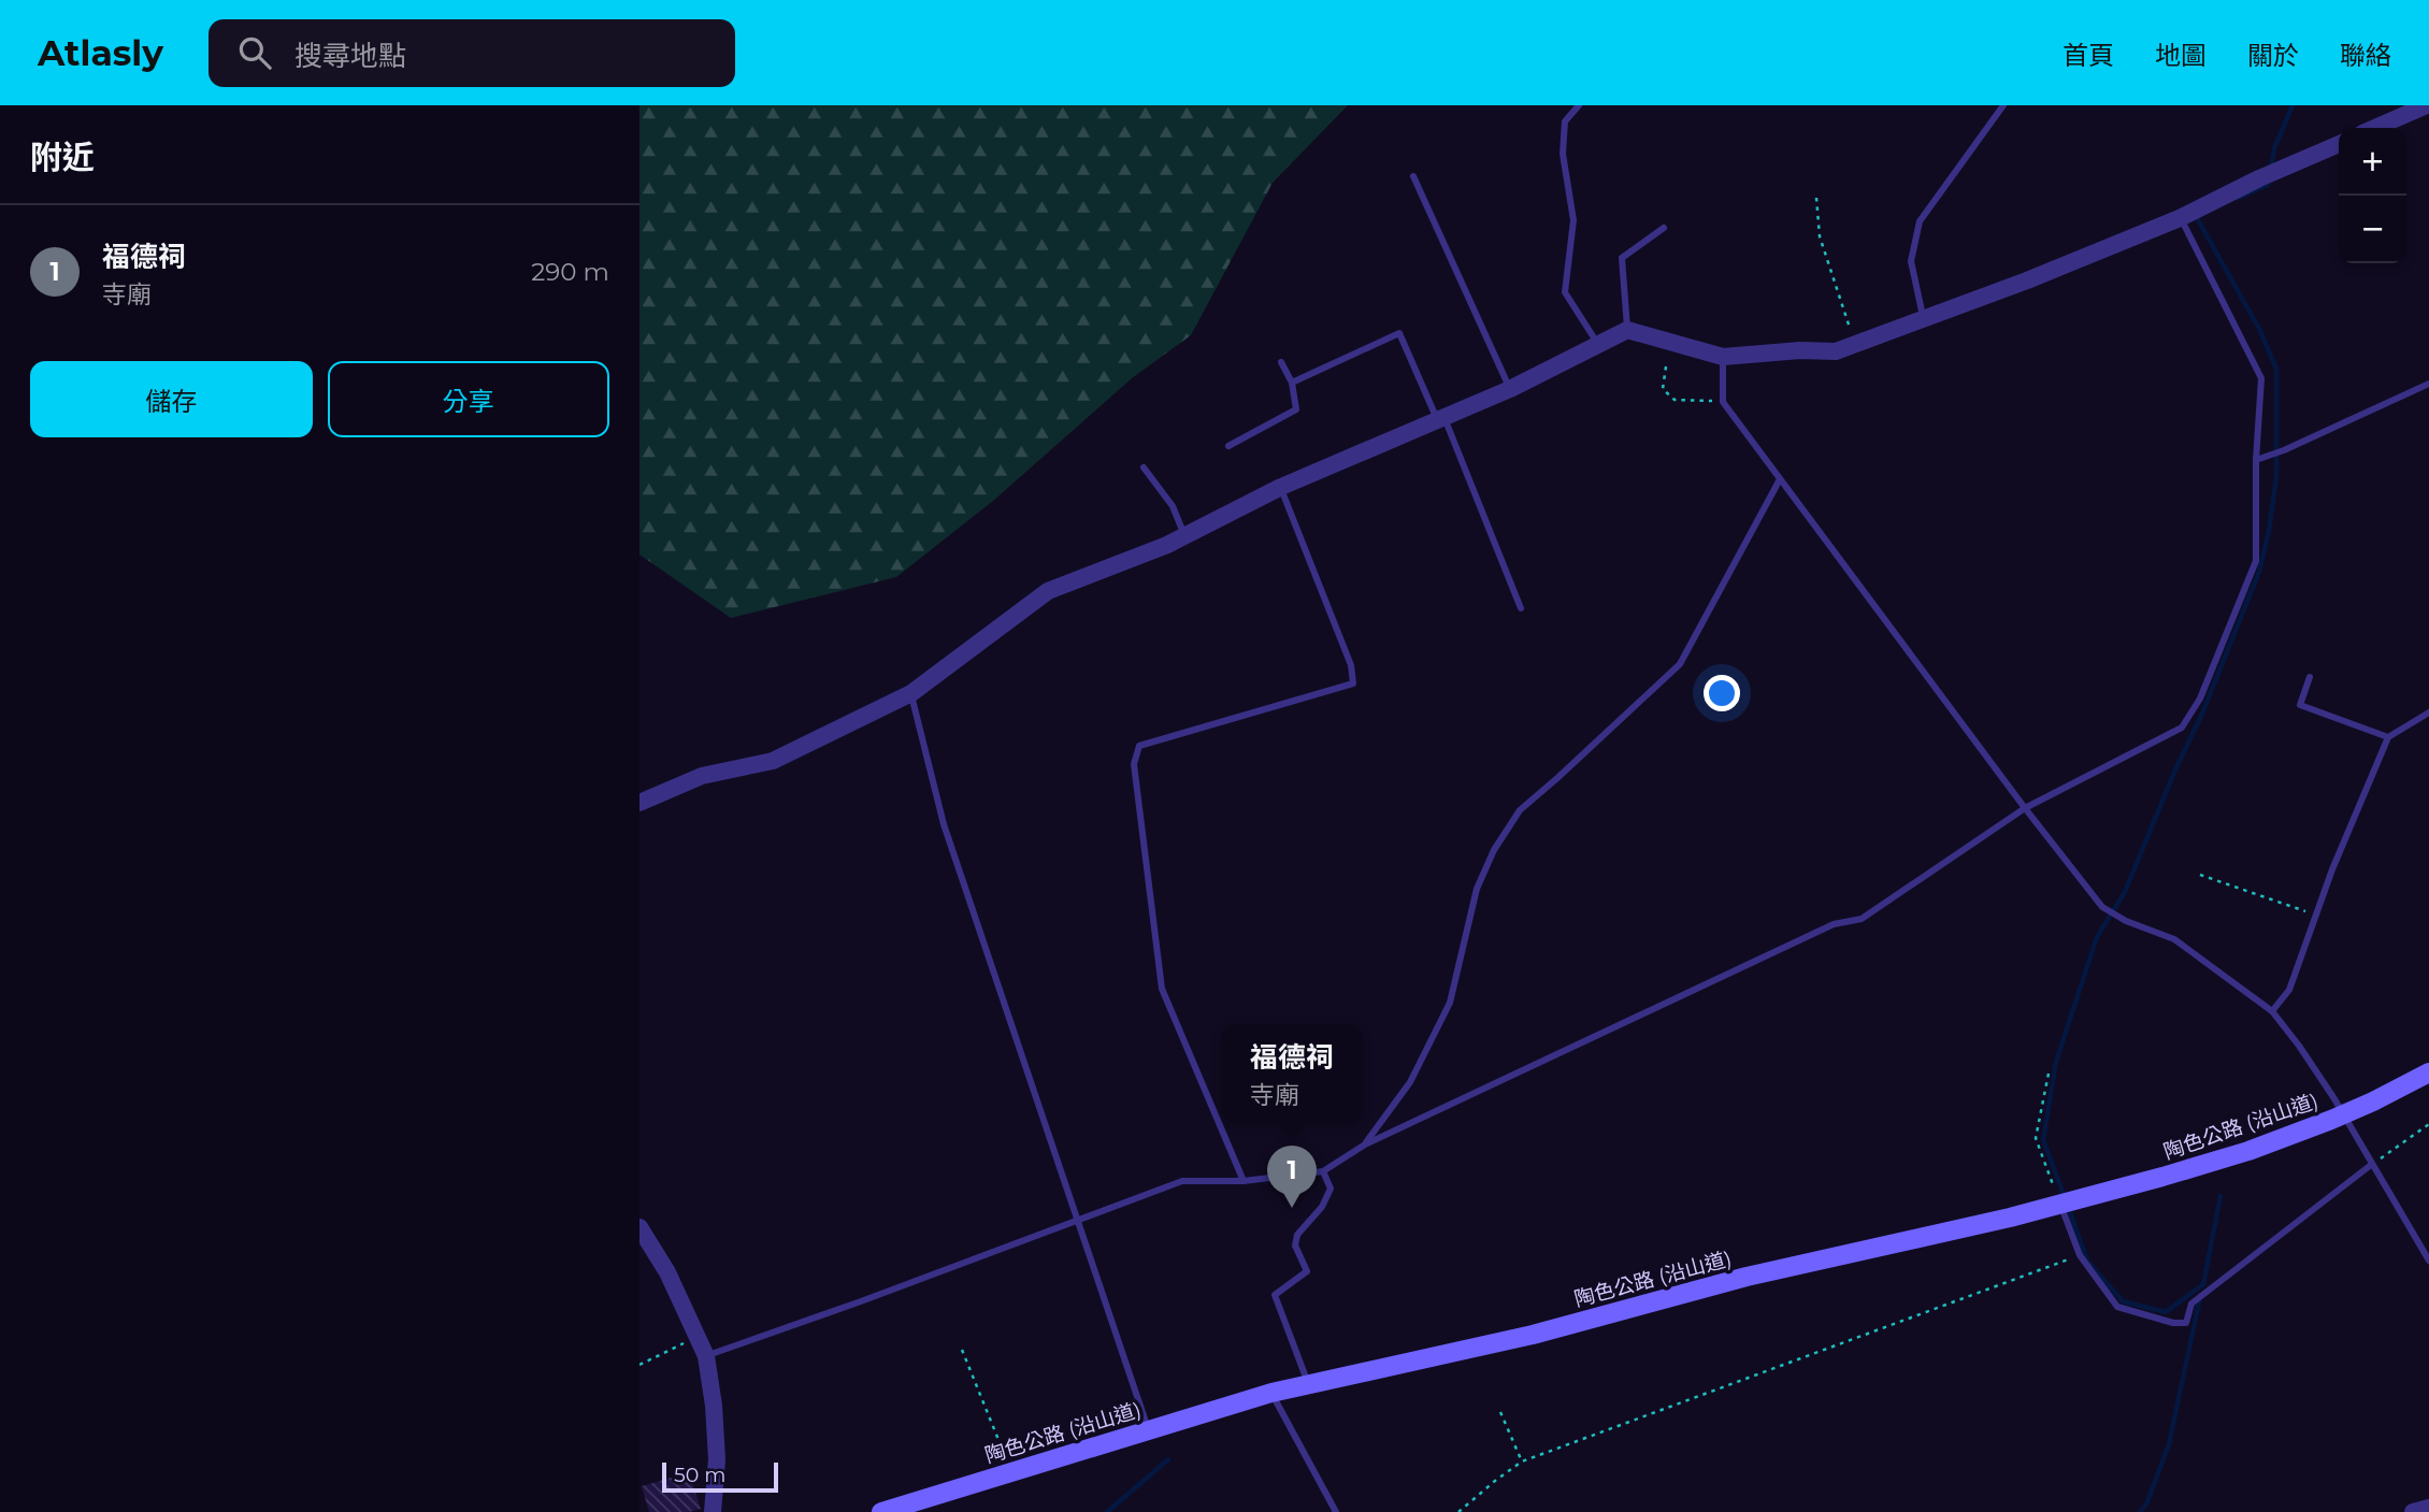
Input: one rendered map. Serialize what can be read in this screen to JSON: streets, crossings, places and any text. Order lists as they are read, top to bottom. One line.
{"streets":{"main road":["陶色公路 (沿山道)"]},"scale_bar":"50 m","page":{"header":"Atlasly","search":"搜尋地點","nav":["首頁","地圖","關於","聯絡"],"heading":"附近","map_buttons":["+","−"],"list":[{"mark":"1","name":"福德祠","note":"寺廟","value":"290 m"}],"buttons":["儲存","分享"],"popup":["福德祠","寺廟"],"pins":"1","scale":"50 m"}}
